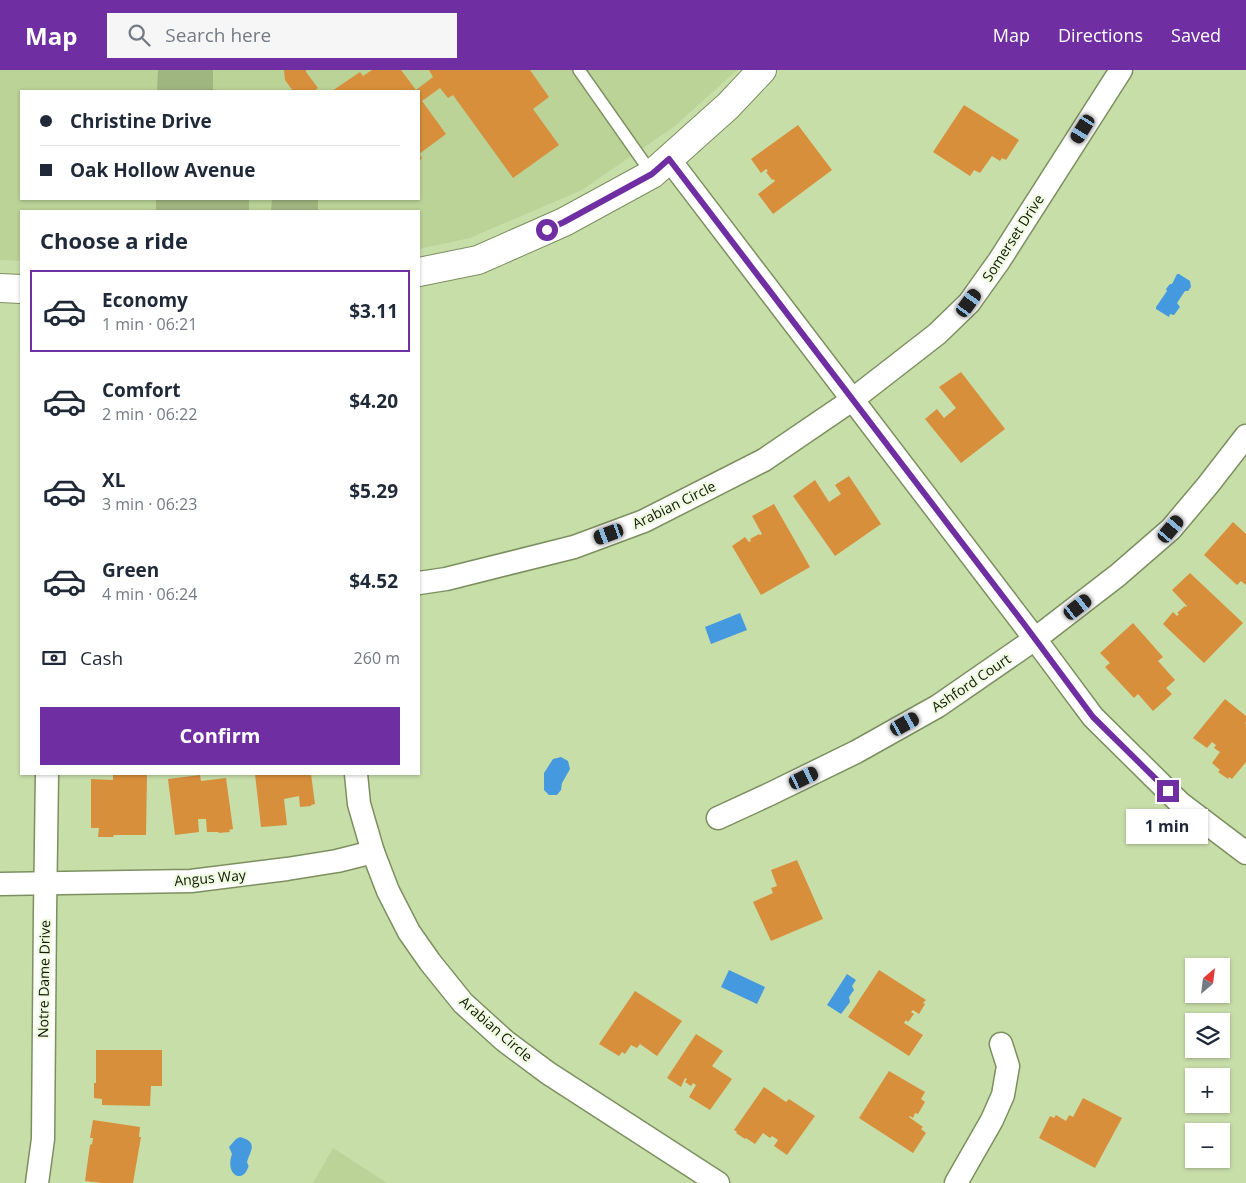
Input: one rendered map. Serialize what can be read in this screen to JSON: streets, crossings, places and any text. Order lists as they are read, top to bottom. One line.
{"streets":{"street":["Somerset Drive","Arabian Circle","Ashford Court","Angus Way","Notre Dame Drive"]},"crossings":[["Somerset Drive","Arabian Circle"],["Arabian Circle","Angus Way"],["Angus Way","Notre Dame Drive"]],"north":"top right","page":{"header":"Map","search":"Search here","nav":["Map","Directions","Saved"],"banner":["Christine Drive","Oak Hollow Avenue"],"heading":"Choose a ride","list":[{"name":"Economy","note":"1 min · 06:21","value":"$3.11"},{"name":"Comfort","note":"2 min · 06:22","value":"$4.20"},{"name":"XL","note":"3 min · 06:23","value":"$5.29"},{"name":"Green","note":"4 min · 06:24","value":"$4.52"}],"pay":["Cash","260 m"],"buttons":"Confirm","bubble":"1 min","map_buttons":["+","−"]}}
